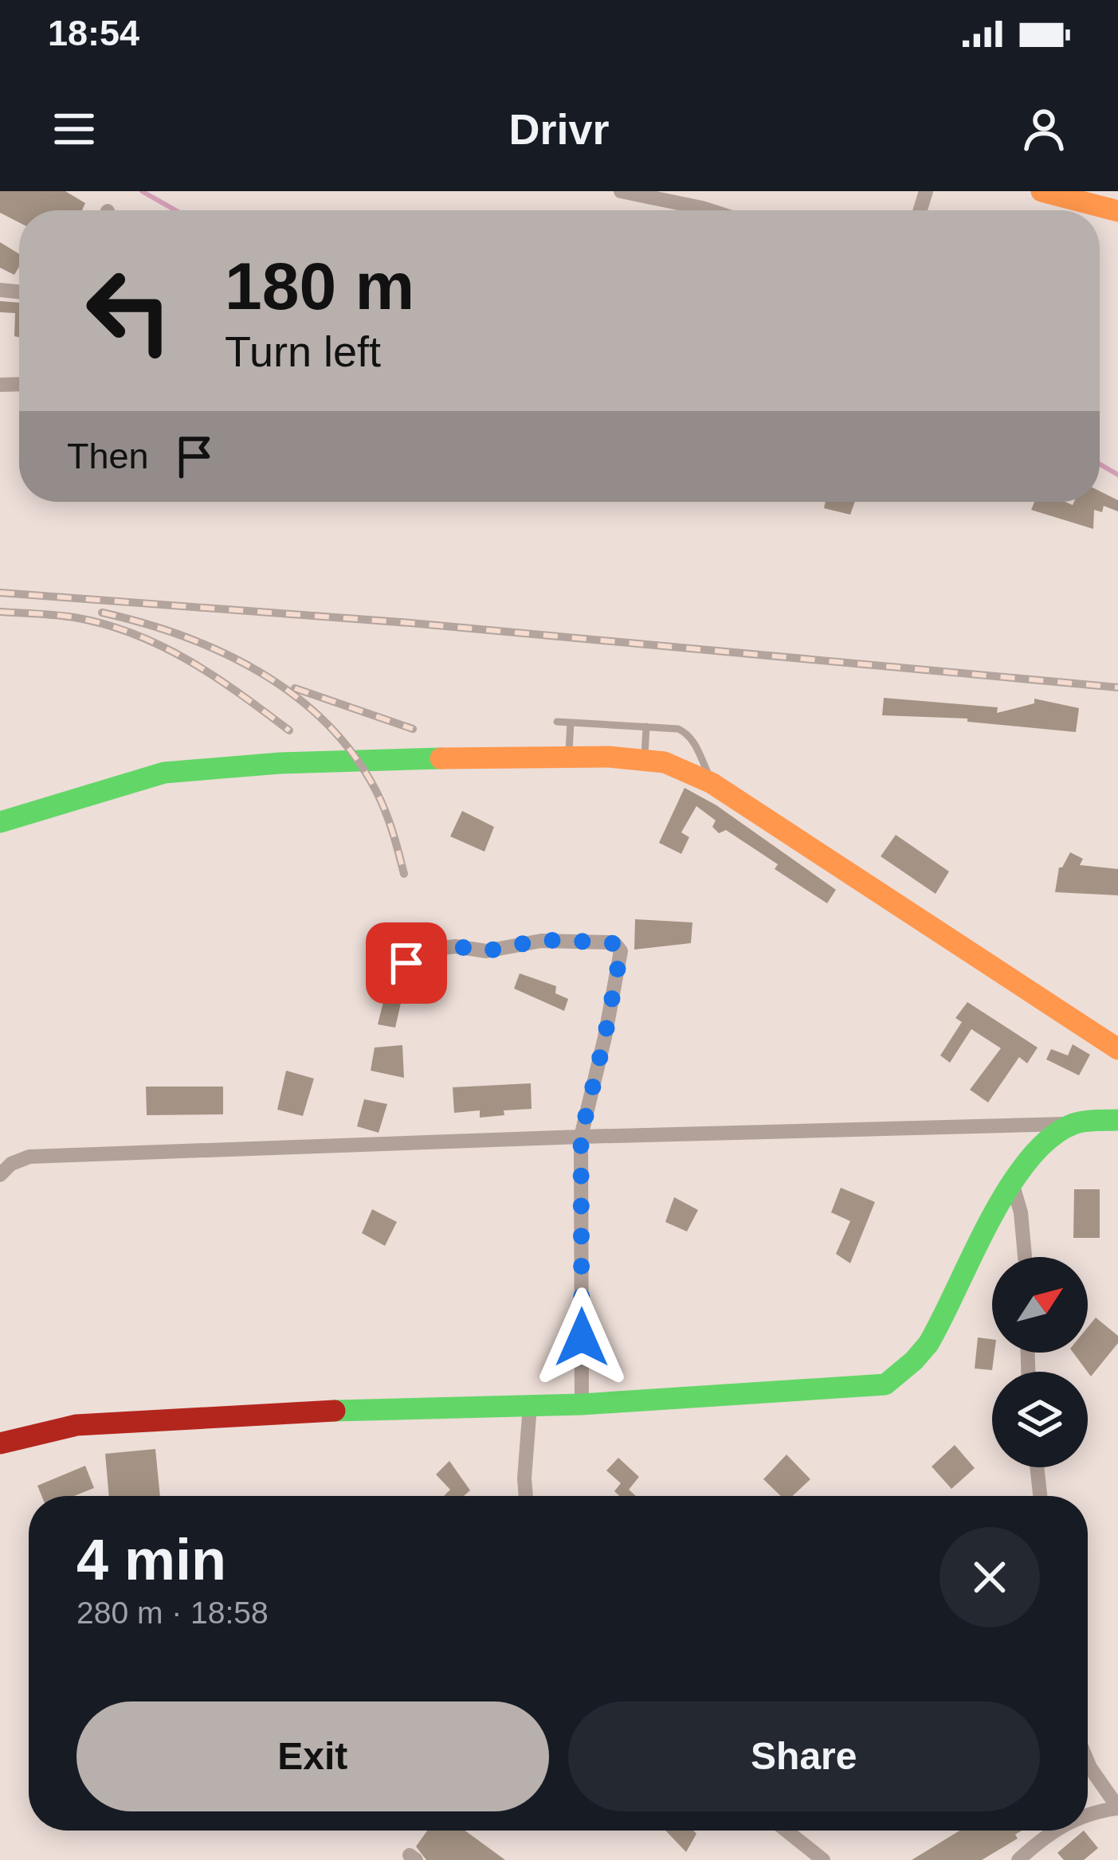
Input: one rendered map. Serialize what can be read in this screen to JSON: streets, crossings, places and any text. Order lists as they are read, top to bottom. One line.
{"north":"top right","page":{"status":"18:54","header":"Drivr","turn":["180 m","Turn left"],"then":"Then","heading":["4 min","280 m · 18:58"],"buttons":["Exit","Share"]}}
